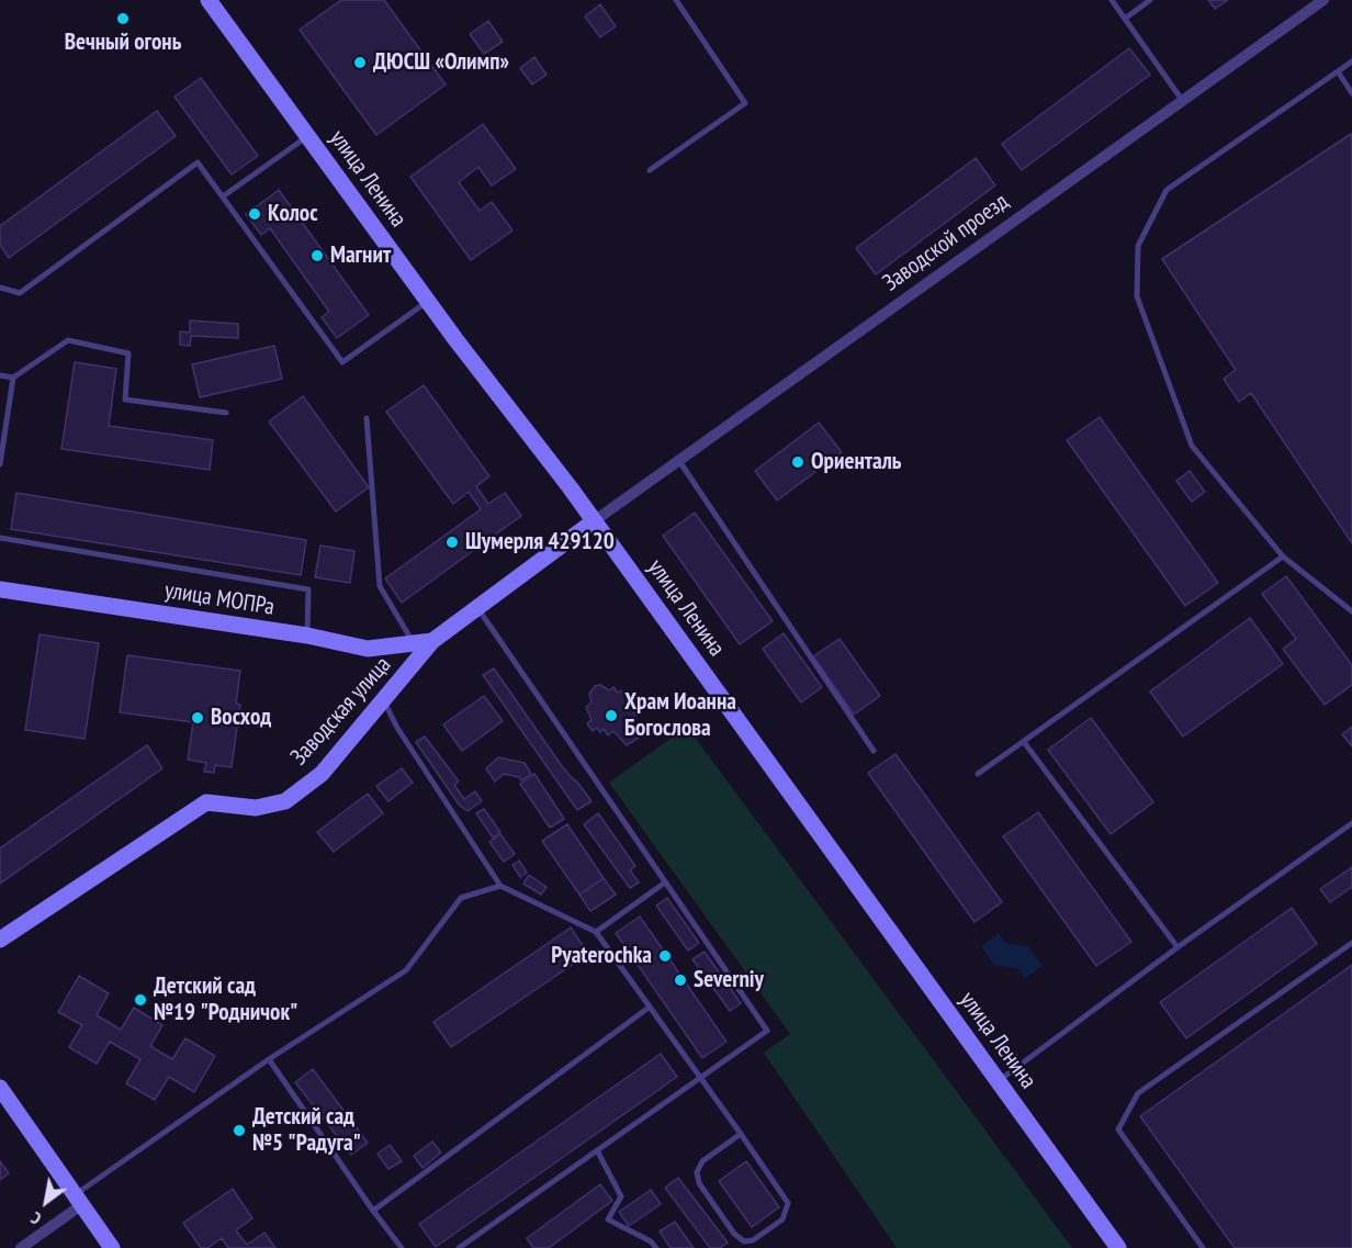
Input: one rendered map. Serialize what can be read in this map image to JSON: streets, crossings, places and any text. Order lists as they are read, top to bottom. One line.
{"streets":{"main road":["улица Ленина","улица МОПРа","Заводская улица"],"street":["Заводской проезд"]},"crossings":[["улица Ленина","Заводской проезд"],["улица Ленина","Заводская улица"],["Заводской проезд","Заводская улица"],["улица МОПРа","Заводская улица"]],"places":["Вечный огонь","ДЮСШ «Олимп»","Колос","Магнит","Ориенталь","Шумерля 429120","Храм Иоанна Богослова","Восход","Pyaterochka","Severniy","Детский сад №19 \"Родничок\"","Детский сад №5 \"Радуга\""],"north":"bottom left"}
